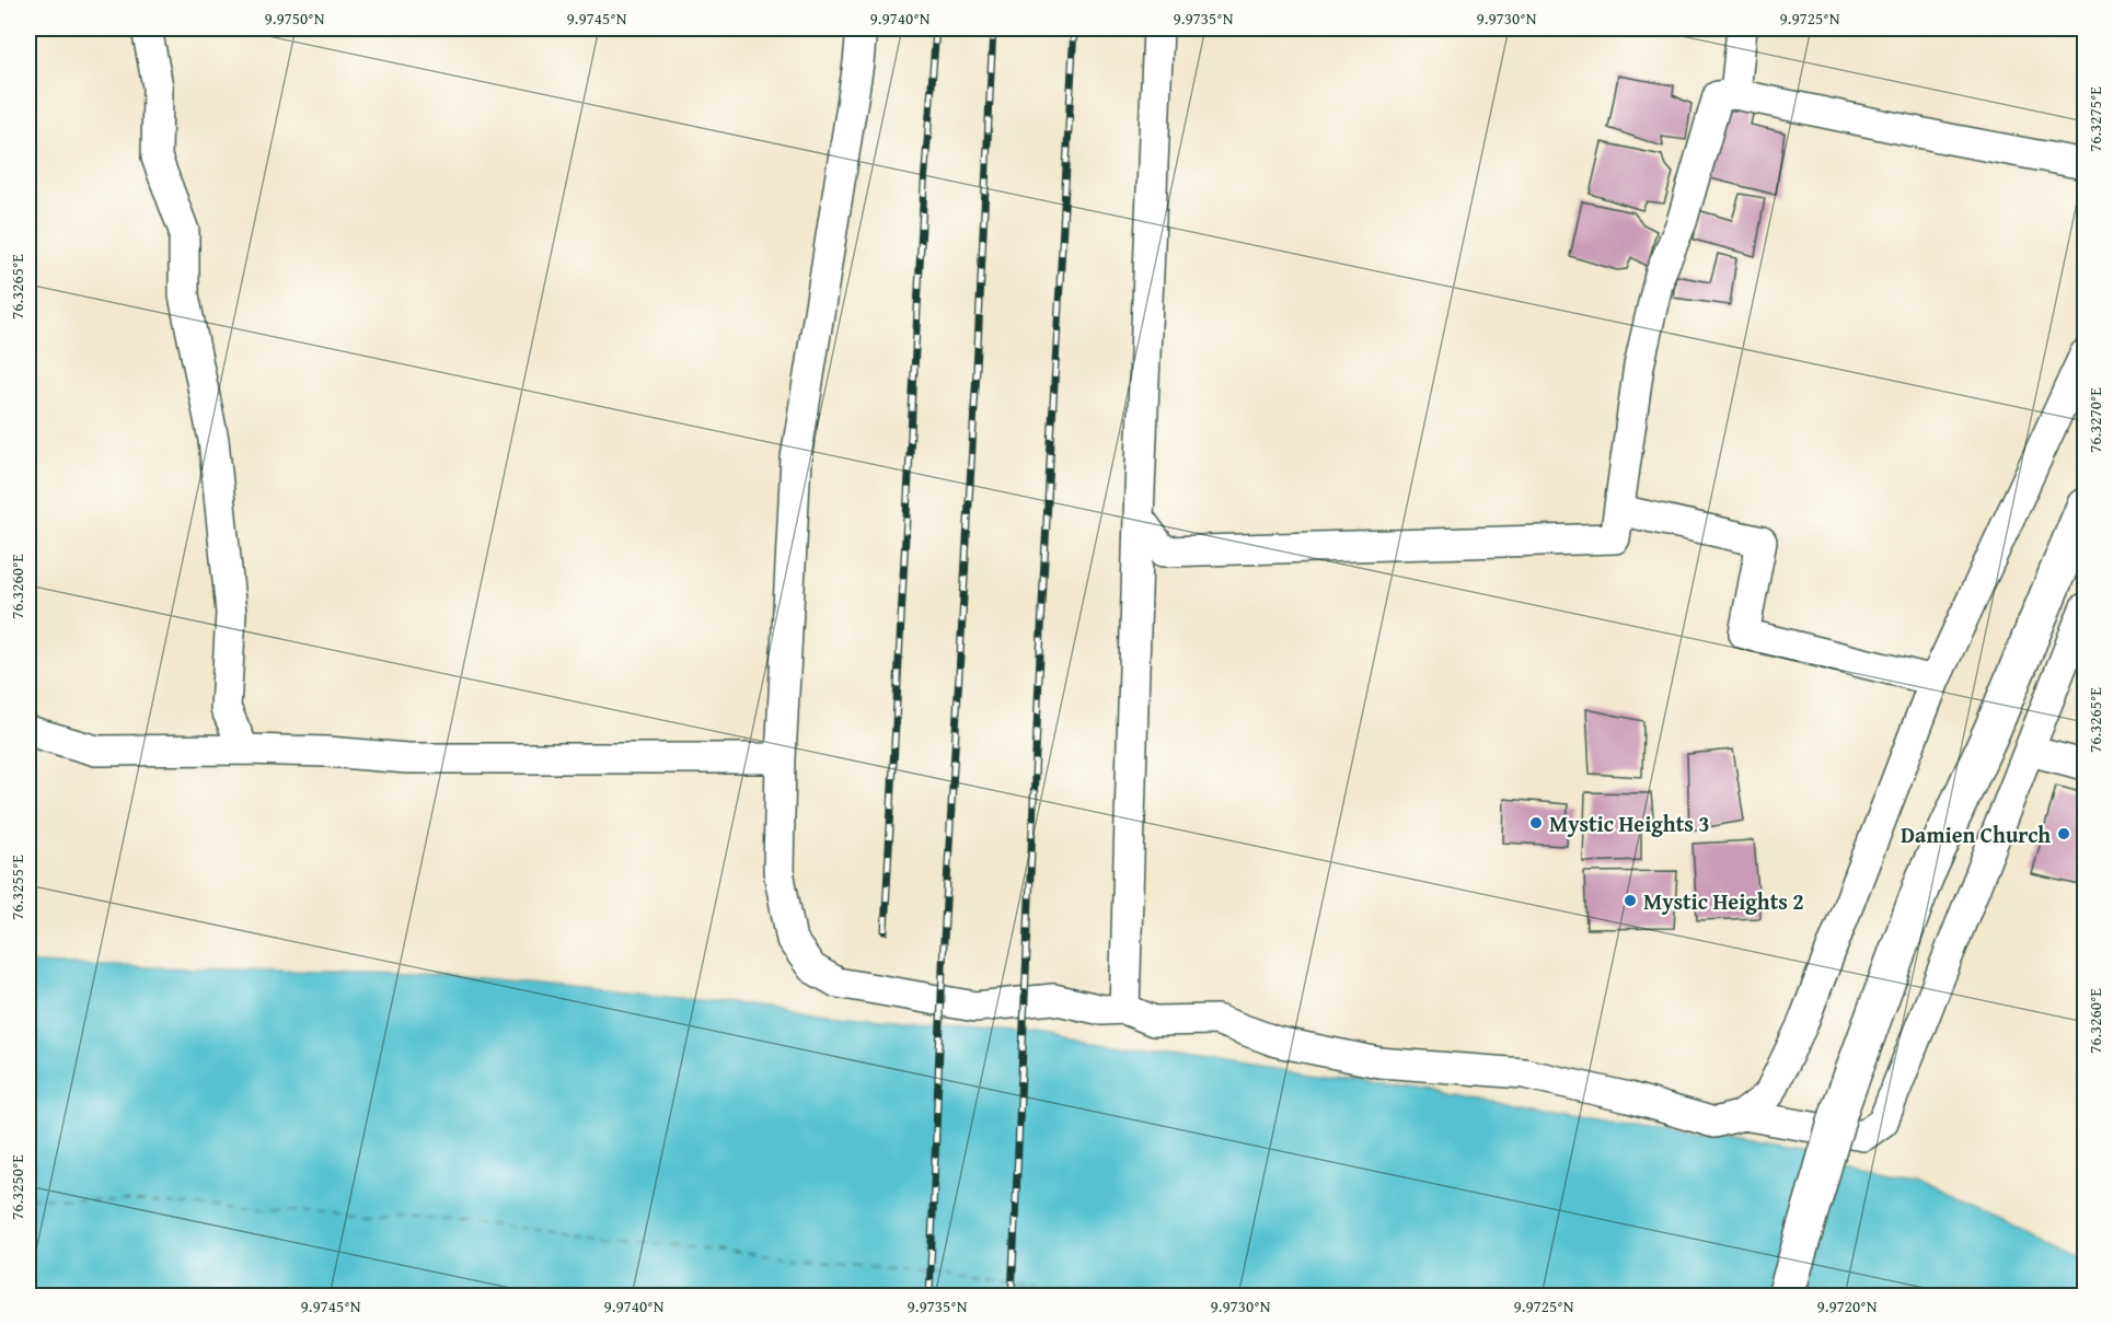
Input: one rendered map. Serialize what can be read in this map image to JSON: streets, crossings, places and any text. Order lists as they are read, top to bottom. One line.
{"places":["Mystic Heights 3","Damien Church","Mystic Heights 2"],"coordinates":["9.9750°N","9.9745°N","9.9740°N","9.9735°N","9.9730°N","9.9725°N","76.3275°E","76.3265°E","76.3270°E","76.3260°E","76.3255°E","76.3250°E","9.9720°N"]}
